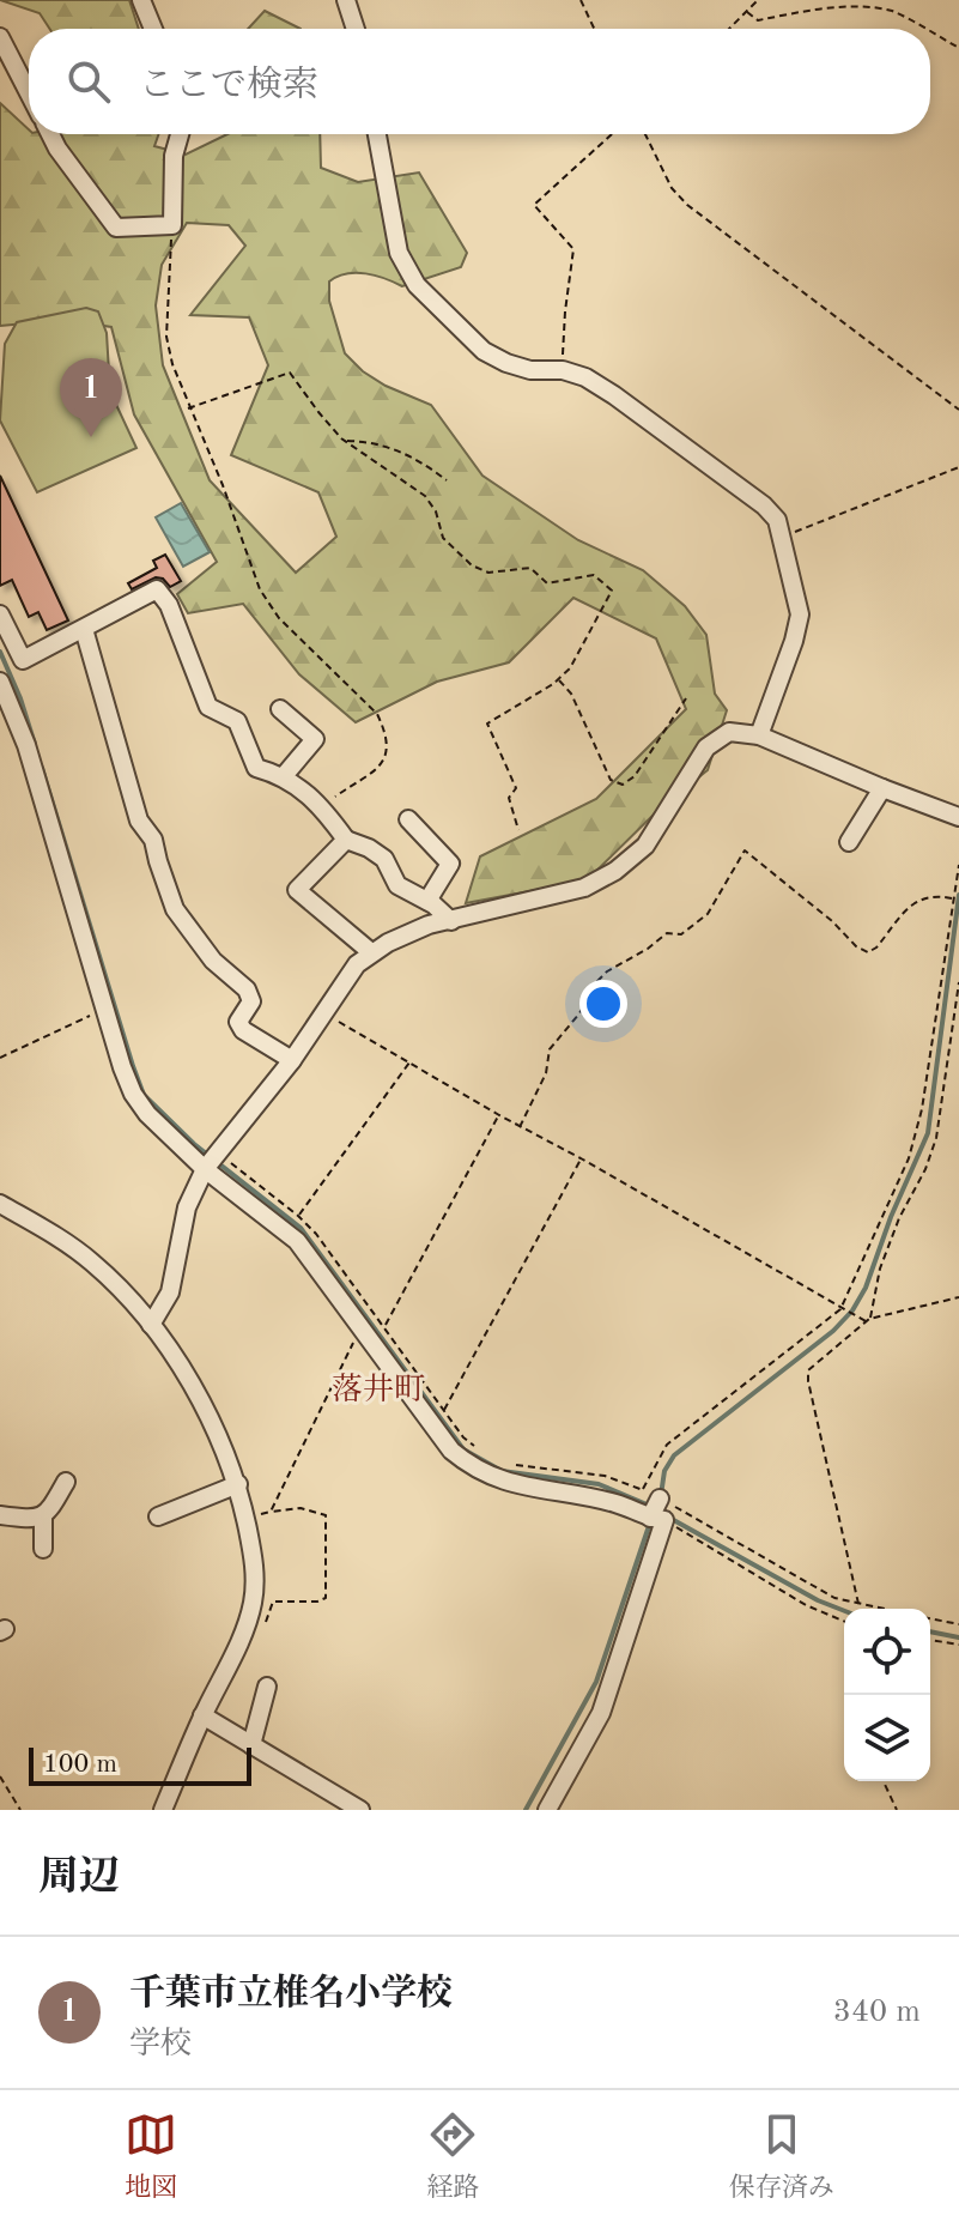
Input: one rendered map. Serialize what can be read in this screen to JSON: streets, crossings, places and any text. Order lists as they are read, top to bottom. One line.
{"districts":["落井町"],"scale_bar":"100 m","page":{"search":"ここで検索","pins":"1","scale":"100 m","heading":"周辺","list":[{"mark":"1","name":"千葉市立椎名小学校","note":"学校","value":"340 m"}],"nav":["地図","経路","保存済み"]}}
